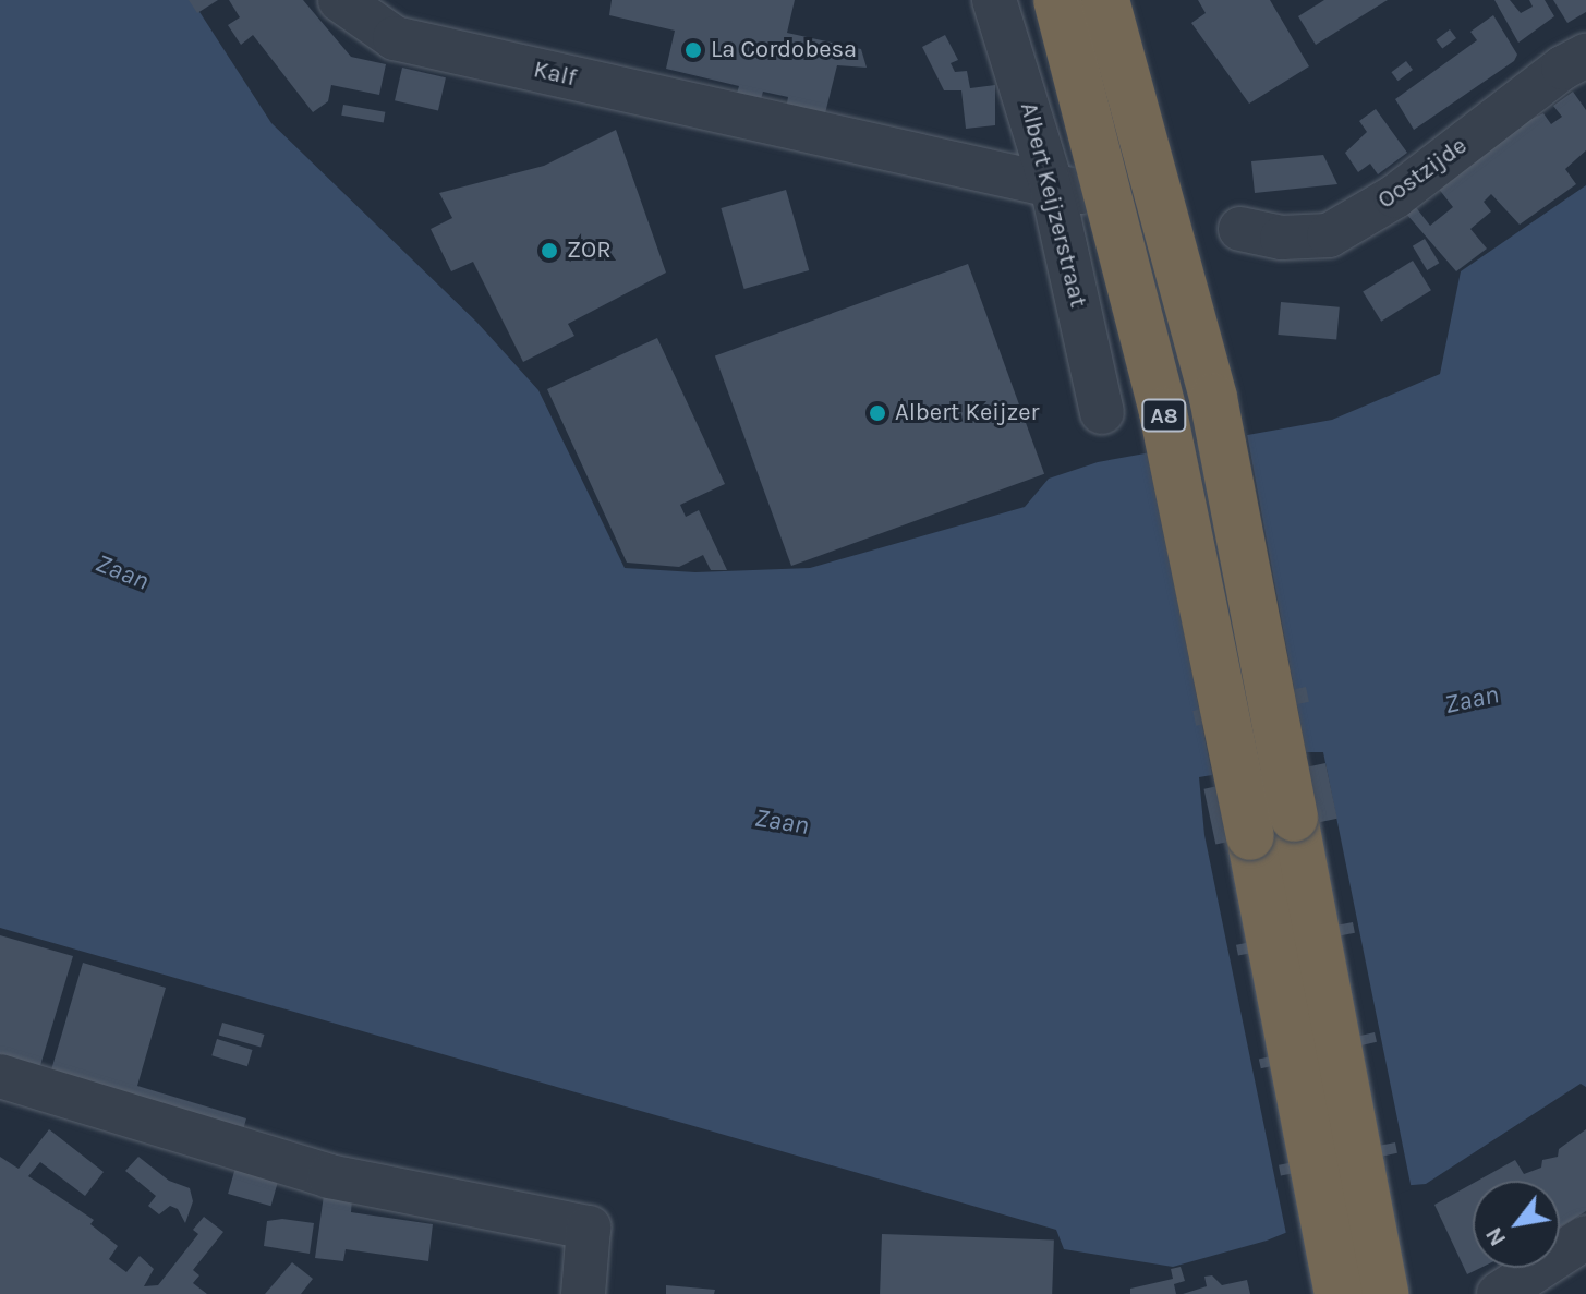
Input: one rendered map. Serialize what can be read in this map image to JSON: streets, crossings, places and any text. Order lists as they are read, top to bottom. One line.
{"streets":{"highway":["A8"],"street":["Kalf","Oostzijde","Albert Keijzerstraat"]},"crossings":[["Kalf","Albert Keijzerstraat"]],"water":["Zaan"],"places":["La Cordobesa","ZOR","Albert Keijzer"],"north":"bottom left"}
